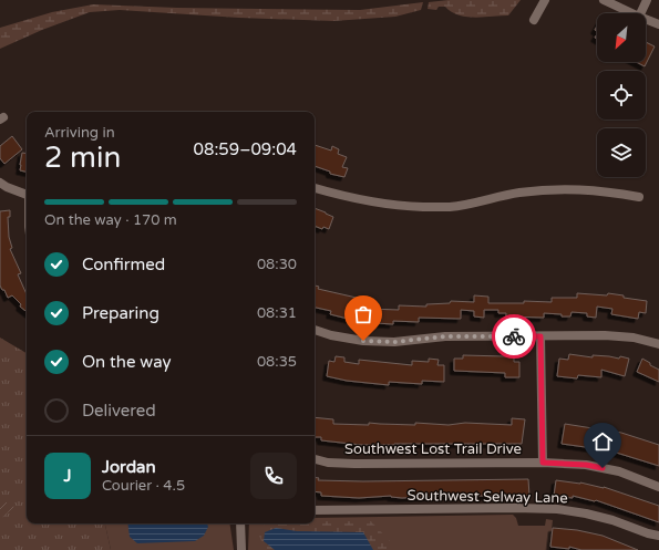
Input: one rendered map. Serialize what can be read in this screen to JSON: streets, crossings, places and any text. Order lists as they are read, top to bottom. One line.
{"streets":{"street":["Southwest Lost Trail Drive","Southwest Selway Lane"]},"north":"bottom left","page":{"heading":["2 min","Arriving in","08:59–09:04"],"panel":["Jordan","Courier · 4.5"],"bar":"On the way · 170 m","list":[["Confirmed","08:30"],["Preparing","08:31"],["On the way","08:35"],"Delivered"],"round":"J"}}
